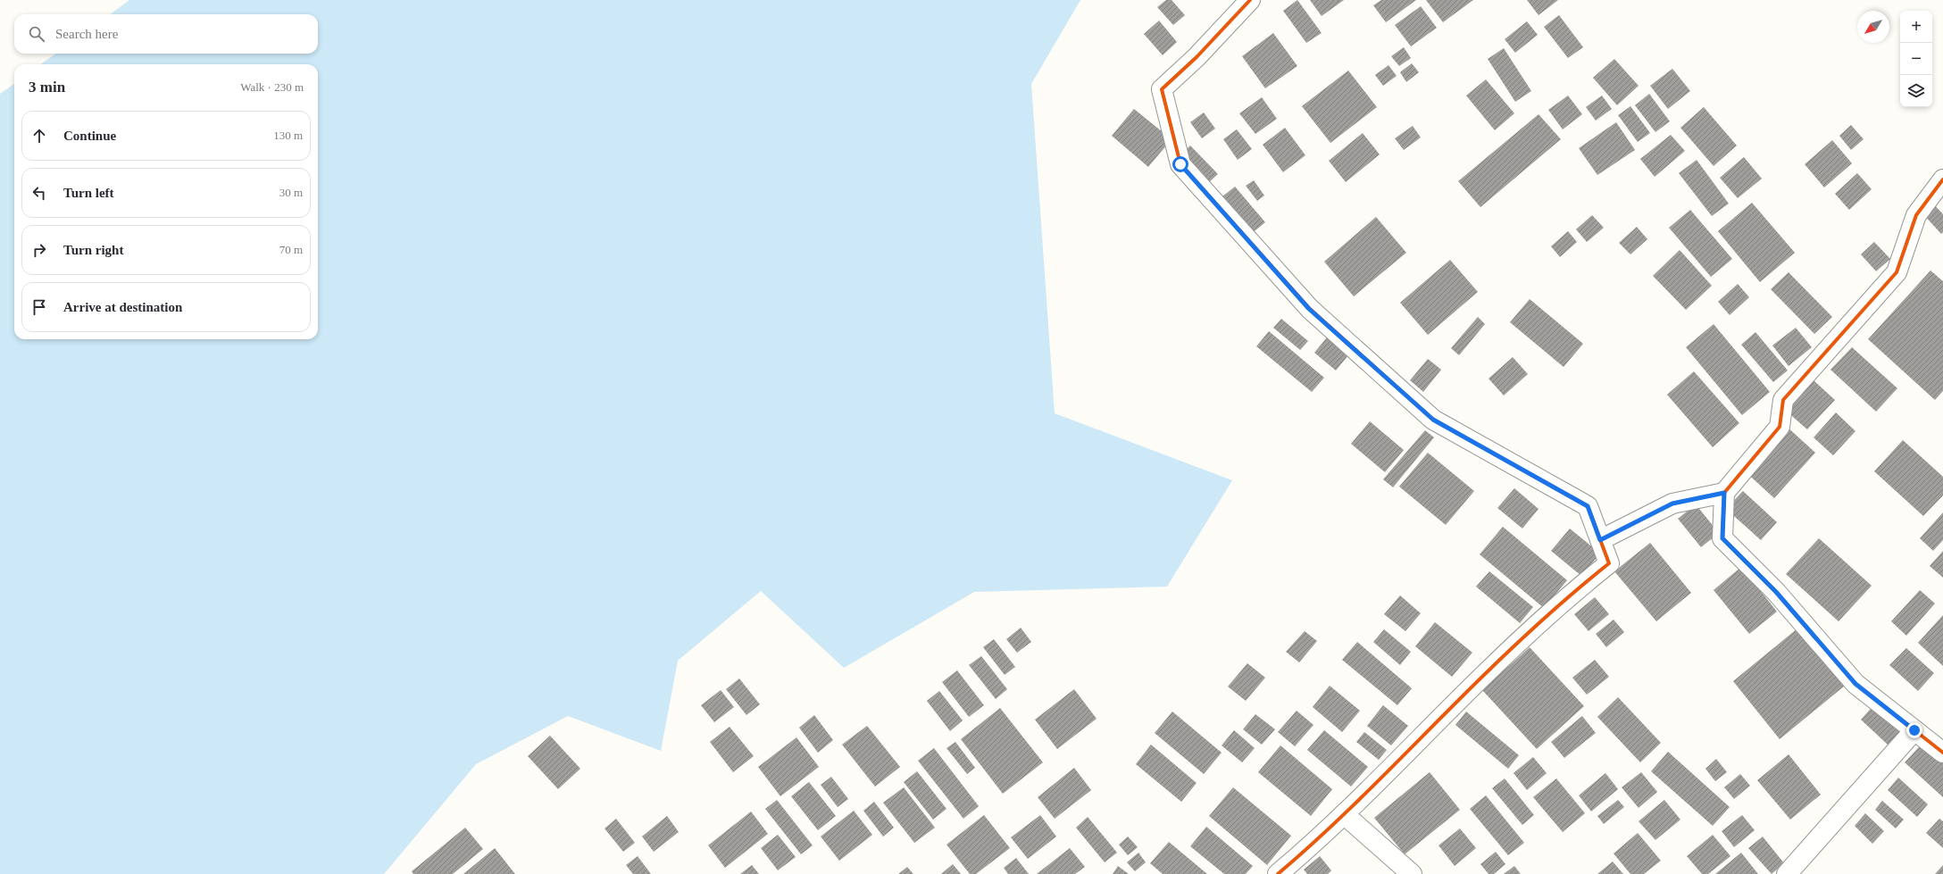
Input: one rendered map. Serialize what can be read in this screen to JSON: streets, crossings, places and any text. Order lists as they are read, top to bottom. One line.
{"north":"bottom left","page":{"map_buttons":["+","−"],"search":"Search here","heading":["3 min","Walk · 230 m"],"list":[["Continue","130 m"],["Turn left","30 m"],["Turn right","70 m"],"Arrive at destination"]}}
